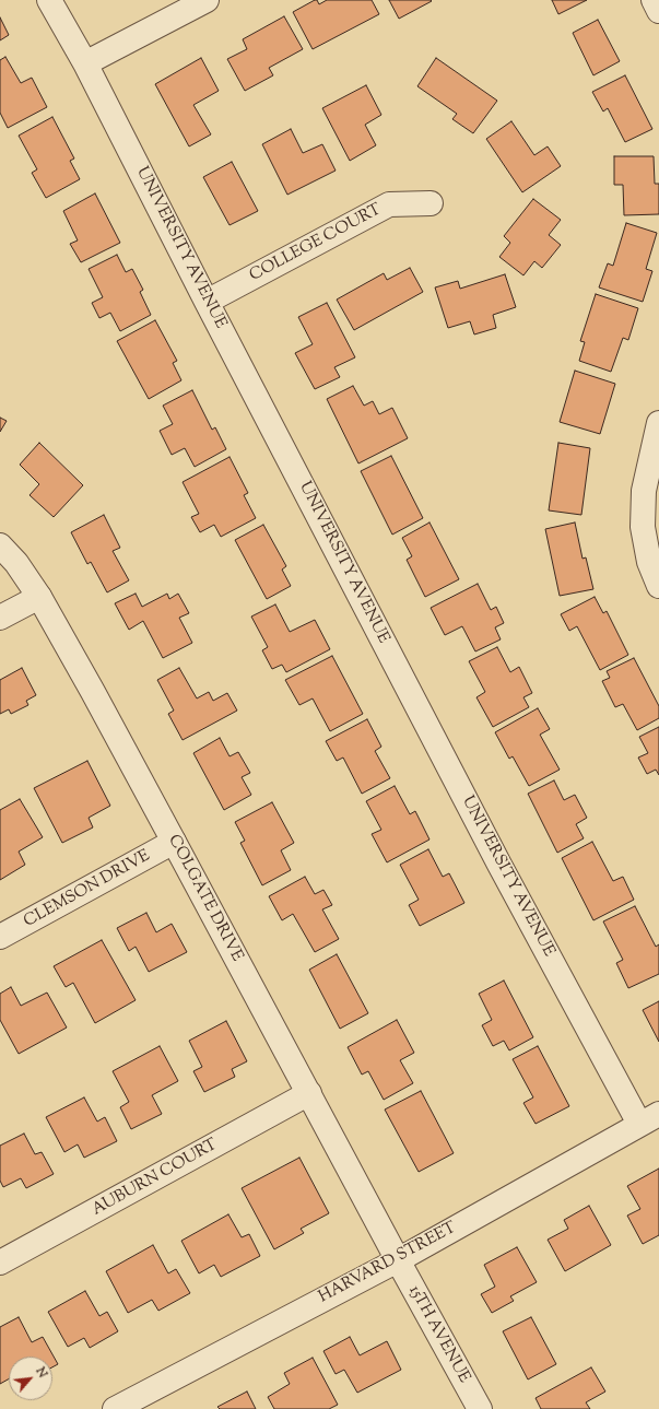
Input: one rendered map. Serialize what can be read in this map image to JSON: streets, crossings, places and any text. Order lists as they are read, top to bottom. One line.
{"streets":{"street":["COLLEGE COURT","UNIVERSITY AVENUE","CLEMSON DRIVE","COLGATE DRIVE","AUBURN COURT","HARVARD STREET","15TH AVENUE"]},"crossings":[["COLLEGE COURT","UNIVERSITY AVENUE"],["UNIVERSITY AVENUE","HARVARD STREET"],["CLEMSON DRIVE","COLGATE DRIVE"],["COLGATE DRIVE","AUBURN COURT"],["COLGATE DRIVE","HARVARD STREET"],["COLGATE DRIVE","15TH AVENUE"],["HARVARD STREET","15TH AVENUE"]],"north":"top right"}
